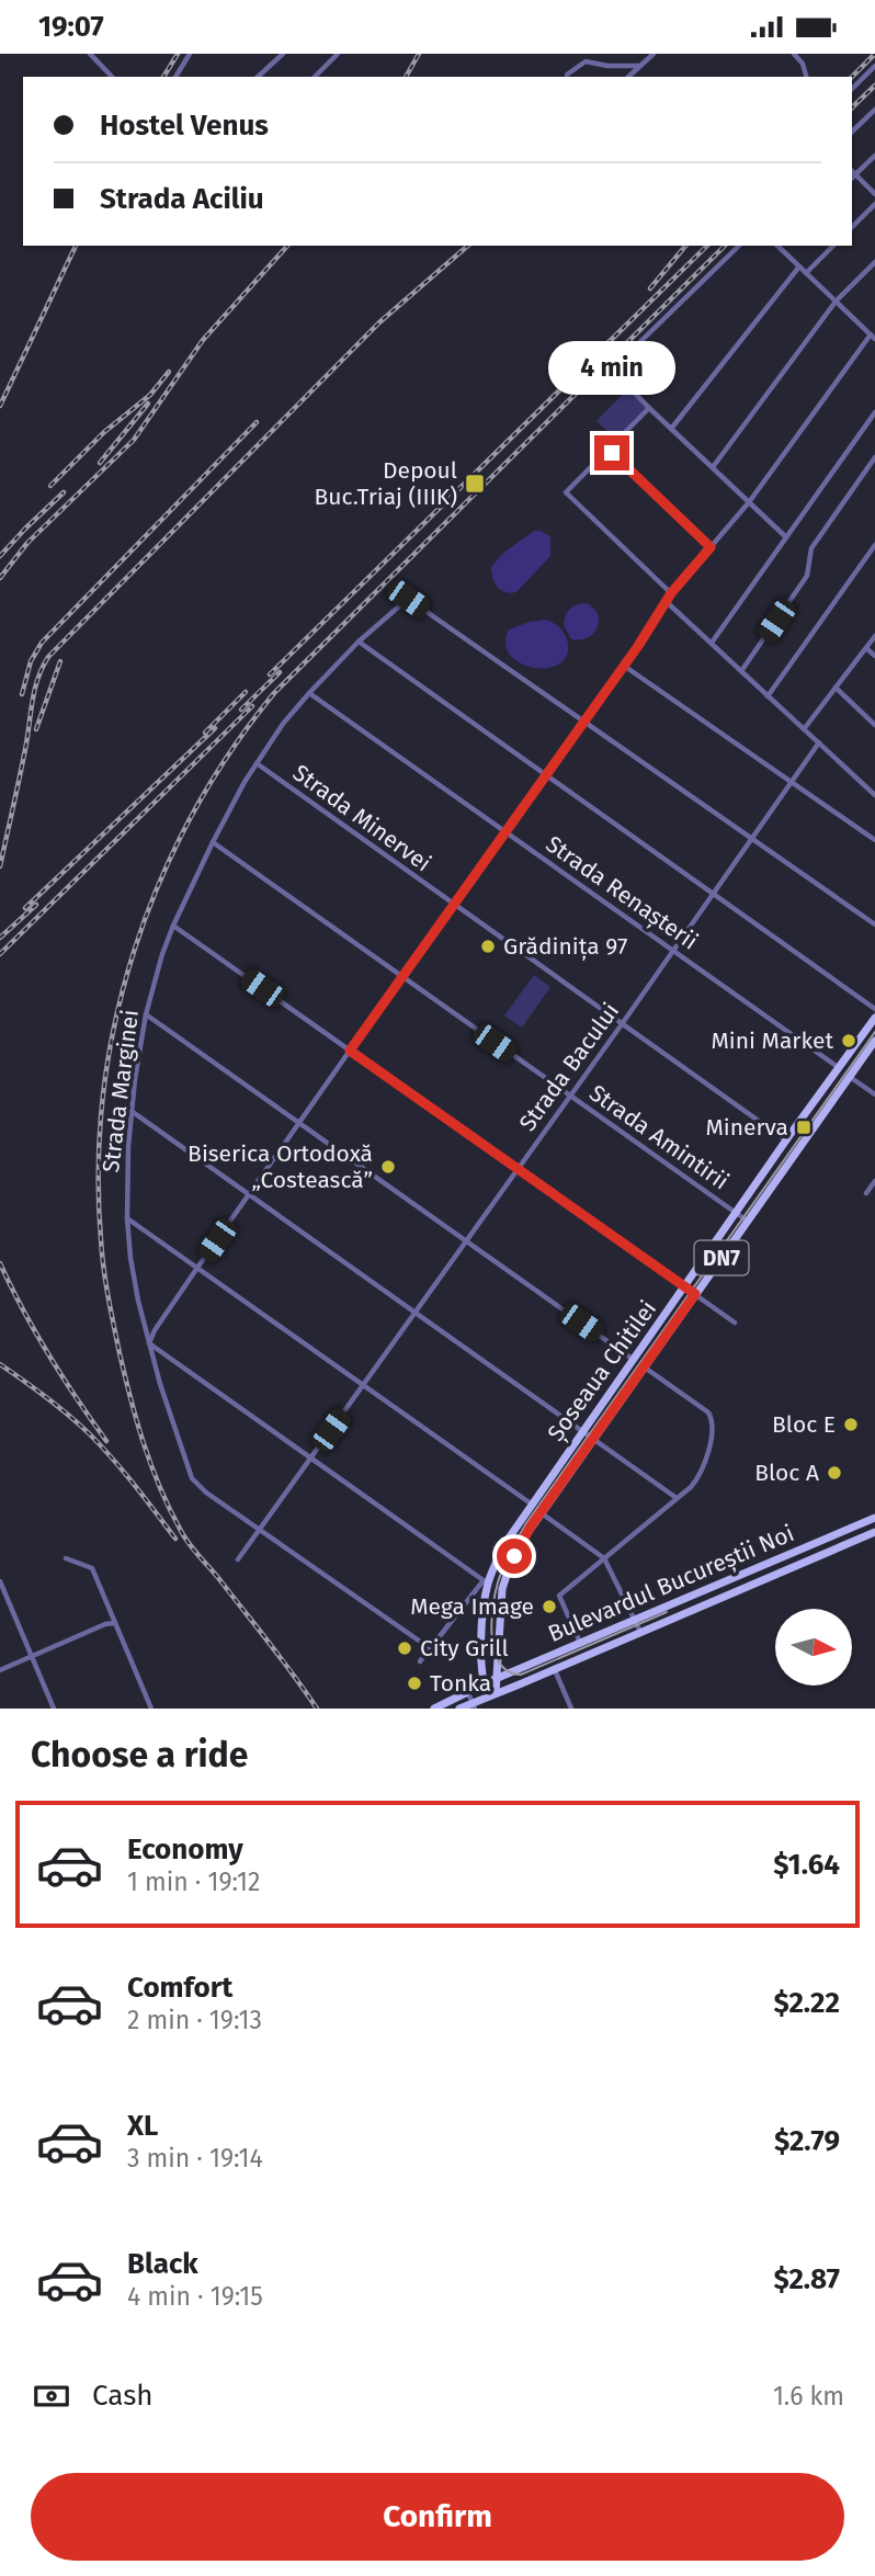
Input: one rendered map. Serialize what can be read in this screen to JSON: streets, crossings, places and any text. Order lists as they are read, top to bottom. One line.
{"streets":{"main road":["DN7","Șoseaua Chitilei","Bulevardul Bucureștii Noi"],"street":["Strada Minervei","Strada Renașterii","Strada Bacului","Strada Marginei","Strada Amintirii"]},"crossings":[["Strada Minervei","Strada Bacului"],["Strada Minervei","Strada Marginei"],["Strada Minervei","Șoseaua Chitilei"],["Strada Renașterii","Strada Bacului"],["Strada Renașterii","Strada Marginei"],["Strada Renașterii","Șoseaua Chitilei"],["Strada Bacului","Strada Marginei"],["Strada Bacului","Strada Amintirii"],["Strada Marginei","Strada Amintirii"],["Strada Amintirii","Șoseaua Chitilei"],["Șoseaua Chitilei","Bulevardul Bucureștii Noi"]],"places":{"transit":["Depoul Buc.Triaj (IIIK)","Minerva"],"other":["Grădinița 97","Mini Market","Biserica Ortodoxă „Costească”","Bloc E","Bloc A","Mega Image","City Grill","Tonka"]},"north":"right","page":{"status":"19:07","banner":["Hostel Venus","Strada Aciliu"],"bubble":"4 min","heading":"Choose a ride","list":[{"name":"Economy","note":"1 min · 19:12","value":"$1.64"},{"name":"Comfort","note":"2 min · 19:13","value":"$2.22"},{"name":"XL","note":"3 min · 19:14","value":"$2.79"},{"name":"Black","note":"4 min · 19:15","value":"$2.87"}],"pay":["Cash","1.6 km"],"buttons":"Confirm"}}
